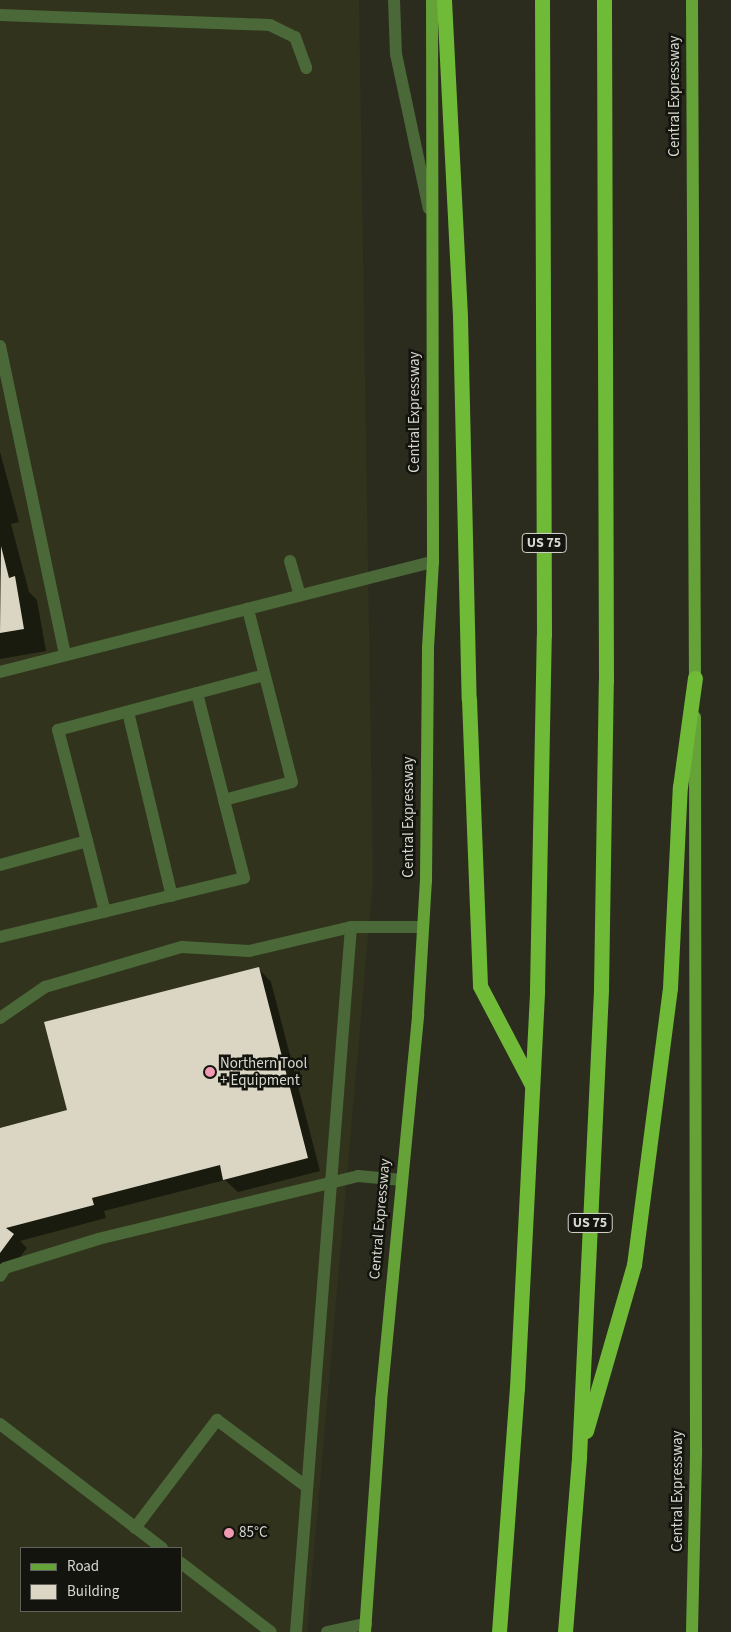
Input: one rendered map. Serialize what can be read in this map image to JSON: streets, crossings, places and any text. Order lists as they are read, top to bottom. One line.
{"streets":{"highway":["US 75"],"main road":["Central Expressway"]},"places":["Northern Tool + Equipment","85°C"],"legend":["Road","Building"]}
